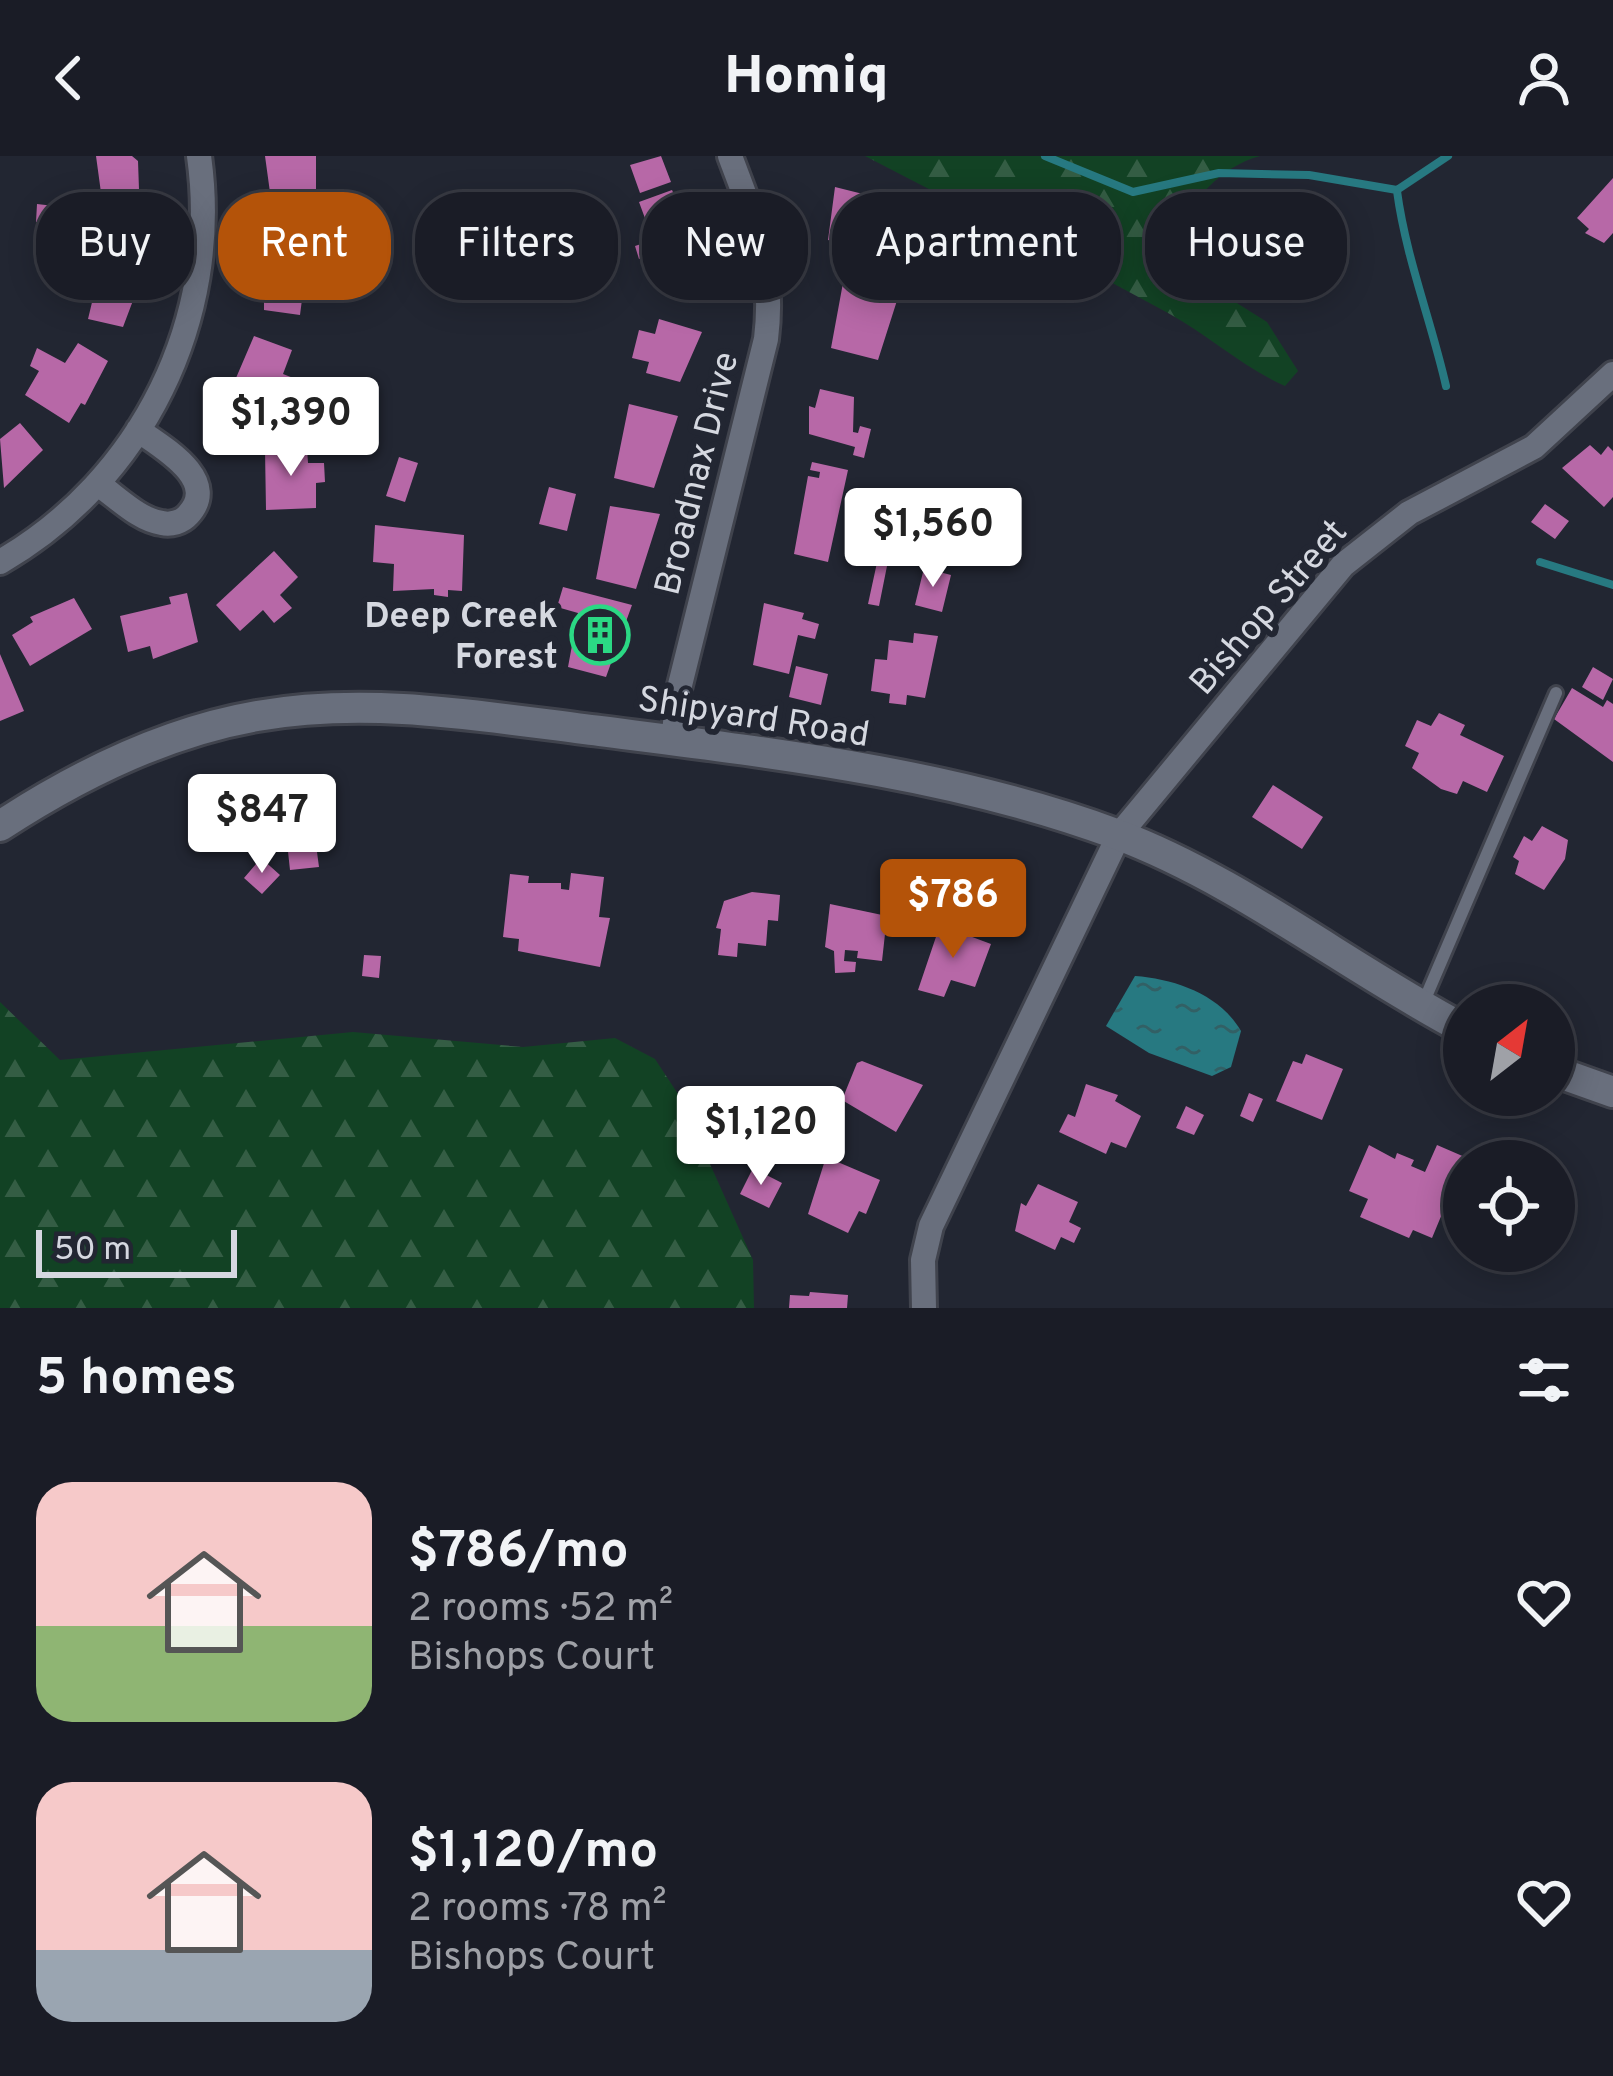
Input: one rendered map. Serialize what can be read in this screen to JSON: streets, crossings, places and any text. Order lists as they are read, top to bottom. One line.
{"streets":{"street":["Broadnax Drive","Bishop Street","Shipyard Road"]},"crossings":[["Broadnax Drive","Shipyard Road"],["Bishop Street","Shipyard Road"]],"places":{"building":["Deep Creek Forest"]},"scale_bar":"50 m","north":"top right","page":{"header":"Homiq","chip":["Buy","Rent","Filters","New","Apartment","House"],"price":["$1,390","$1,560","$847","$786","$1,120"],"scale":"50 m","heading":"5 homes","list":[{"name":"$786/mo","note":"2 rooms · 52 m² · Bishops Court"},{"name":"$1,120/mo","note":"2 rooms · 78 m² · Bishops Court"}]}}
